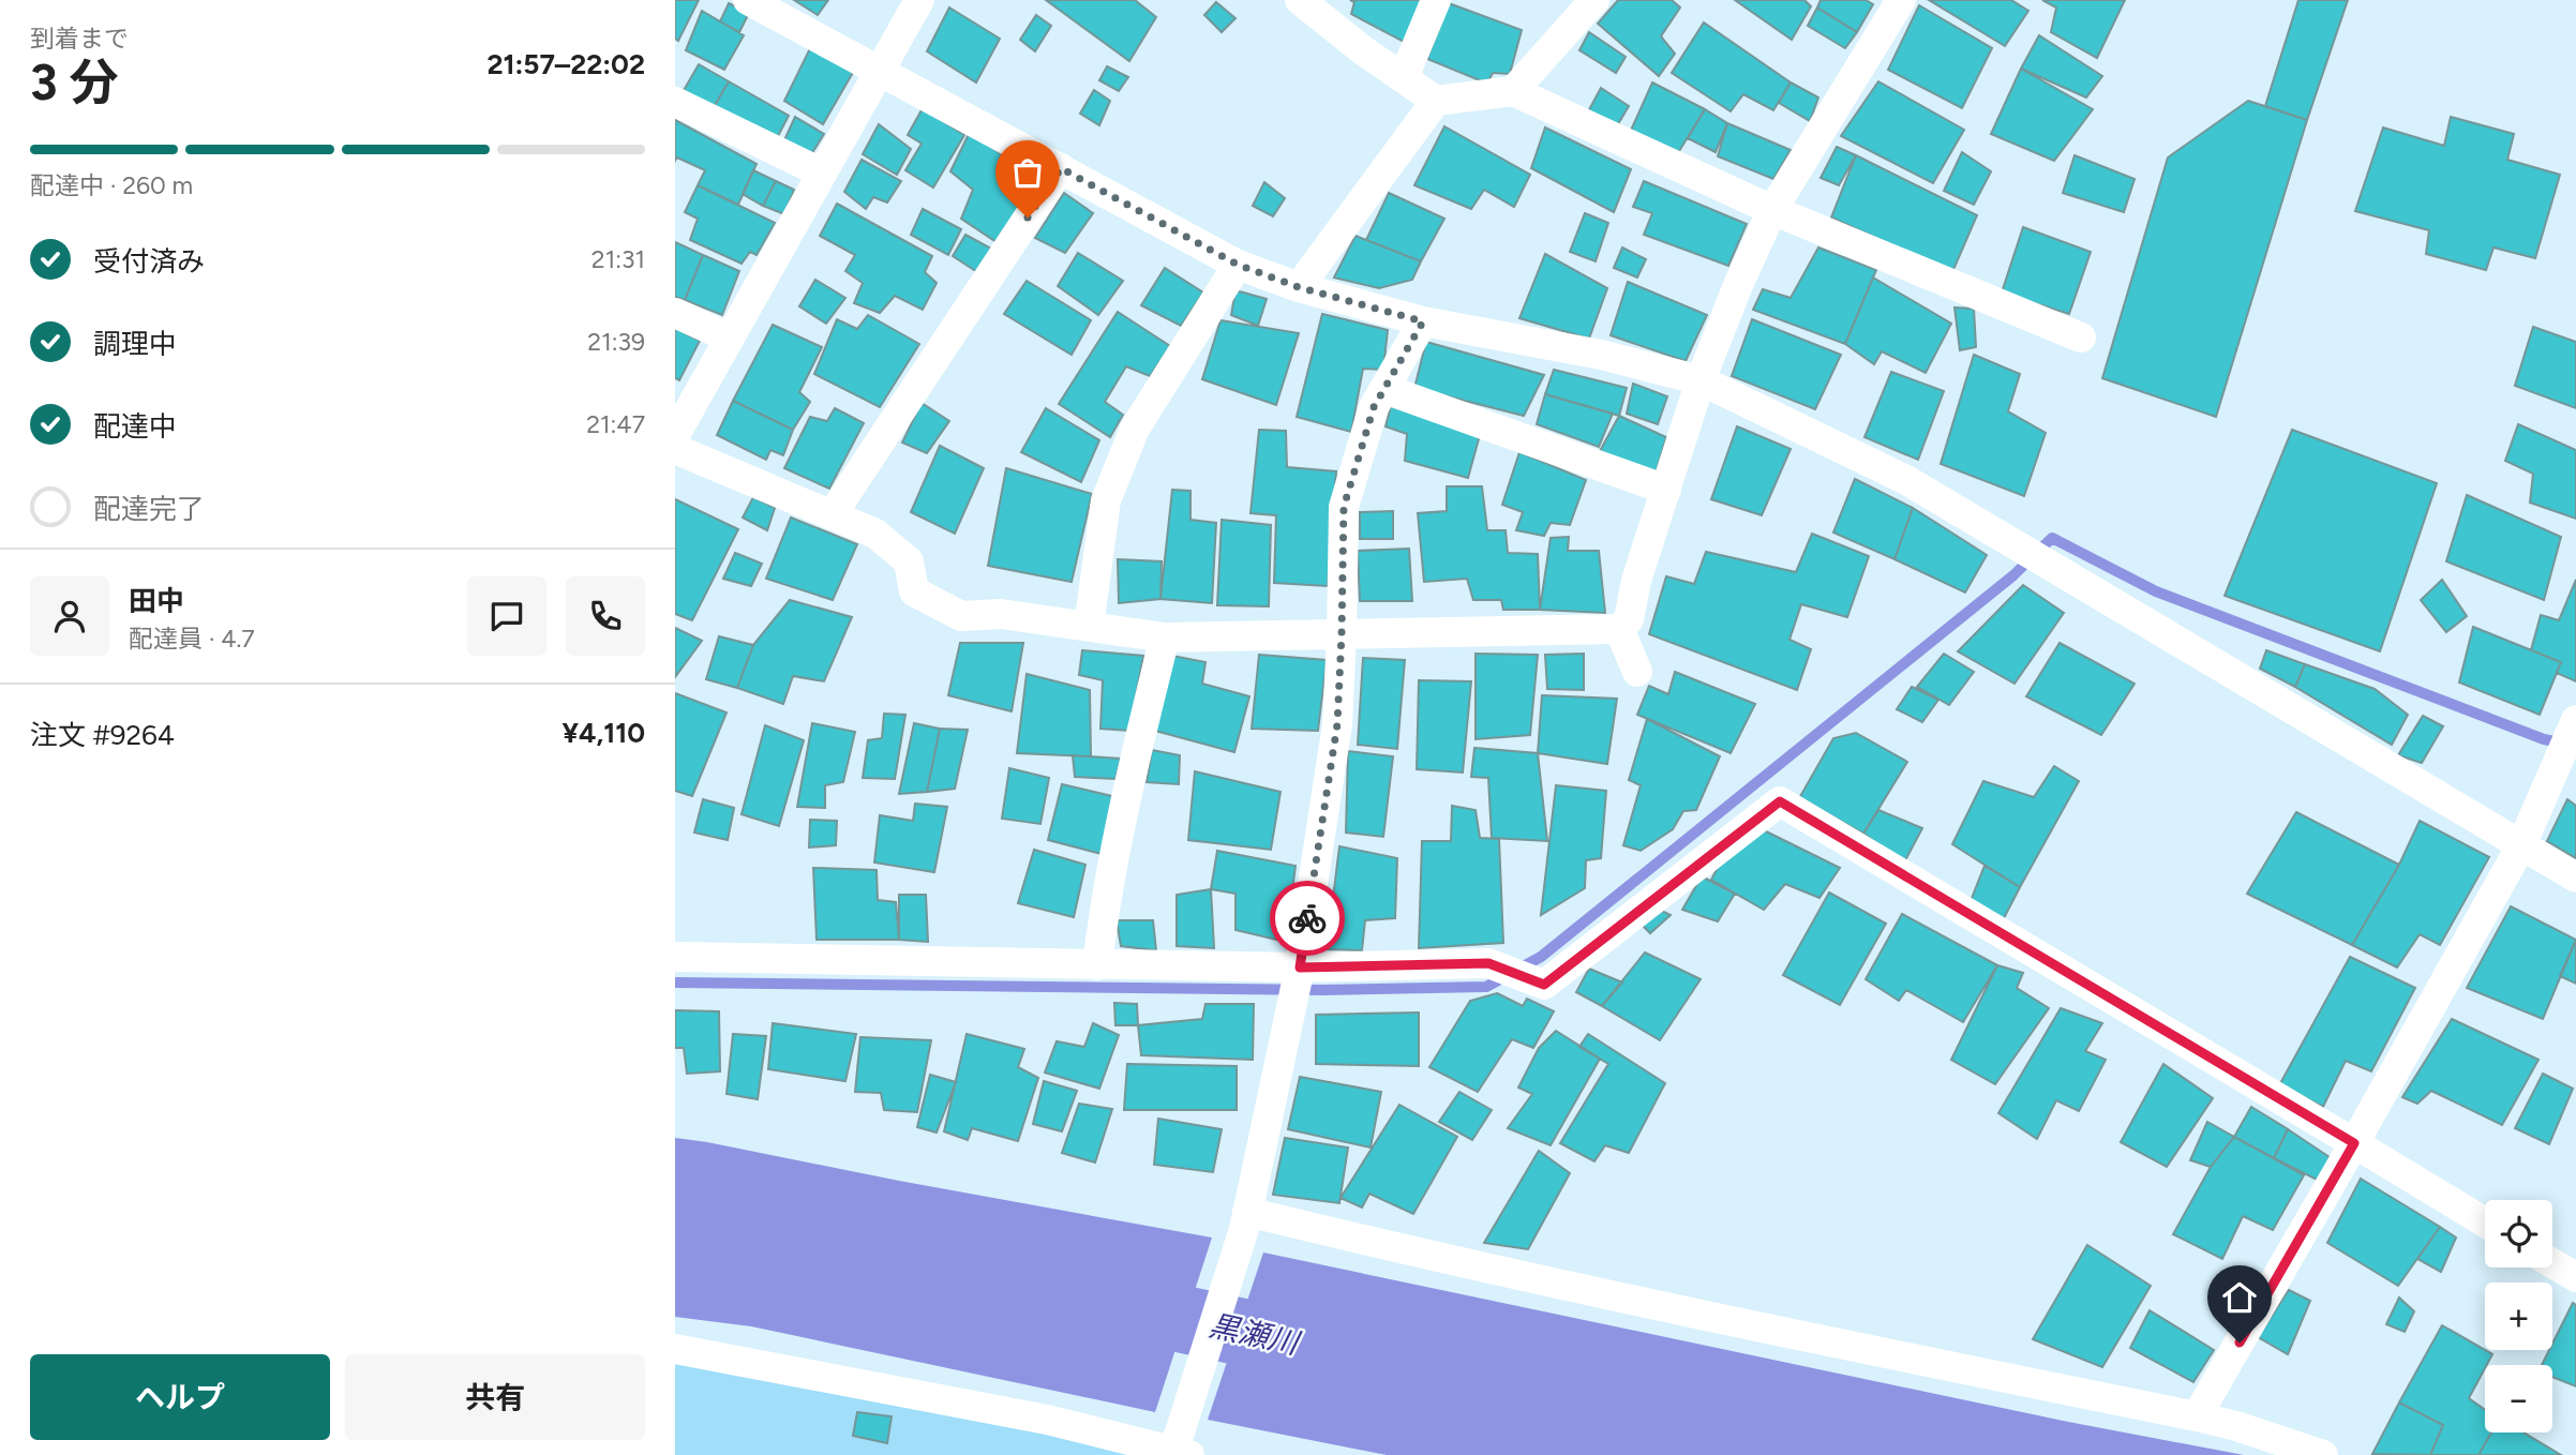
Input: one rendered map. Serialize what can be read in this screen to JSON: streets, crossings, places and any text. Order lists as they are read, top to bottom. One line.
{"water":["黒瀬川"],"page":{"heading":["3 分","到着まで","21:57–22:02"],"panel":["田中","配達員 · 4.7","注文 #9264","¥4,110"],"bar":"配達中 · 260 m","list":[["受付済み","21:31"],["調理中","21:39"],["配達中","21:47"],"配達完了"],"map_buttons":["+","−"],"buttons":["ヘルプ","共有"]}}
